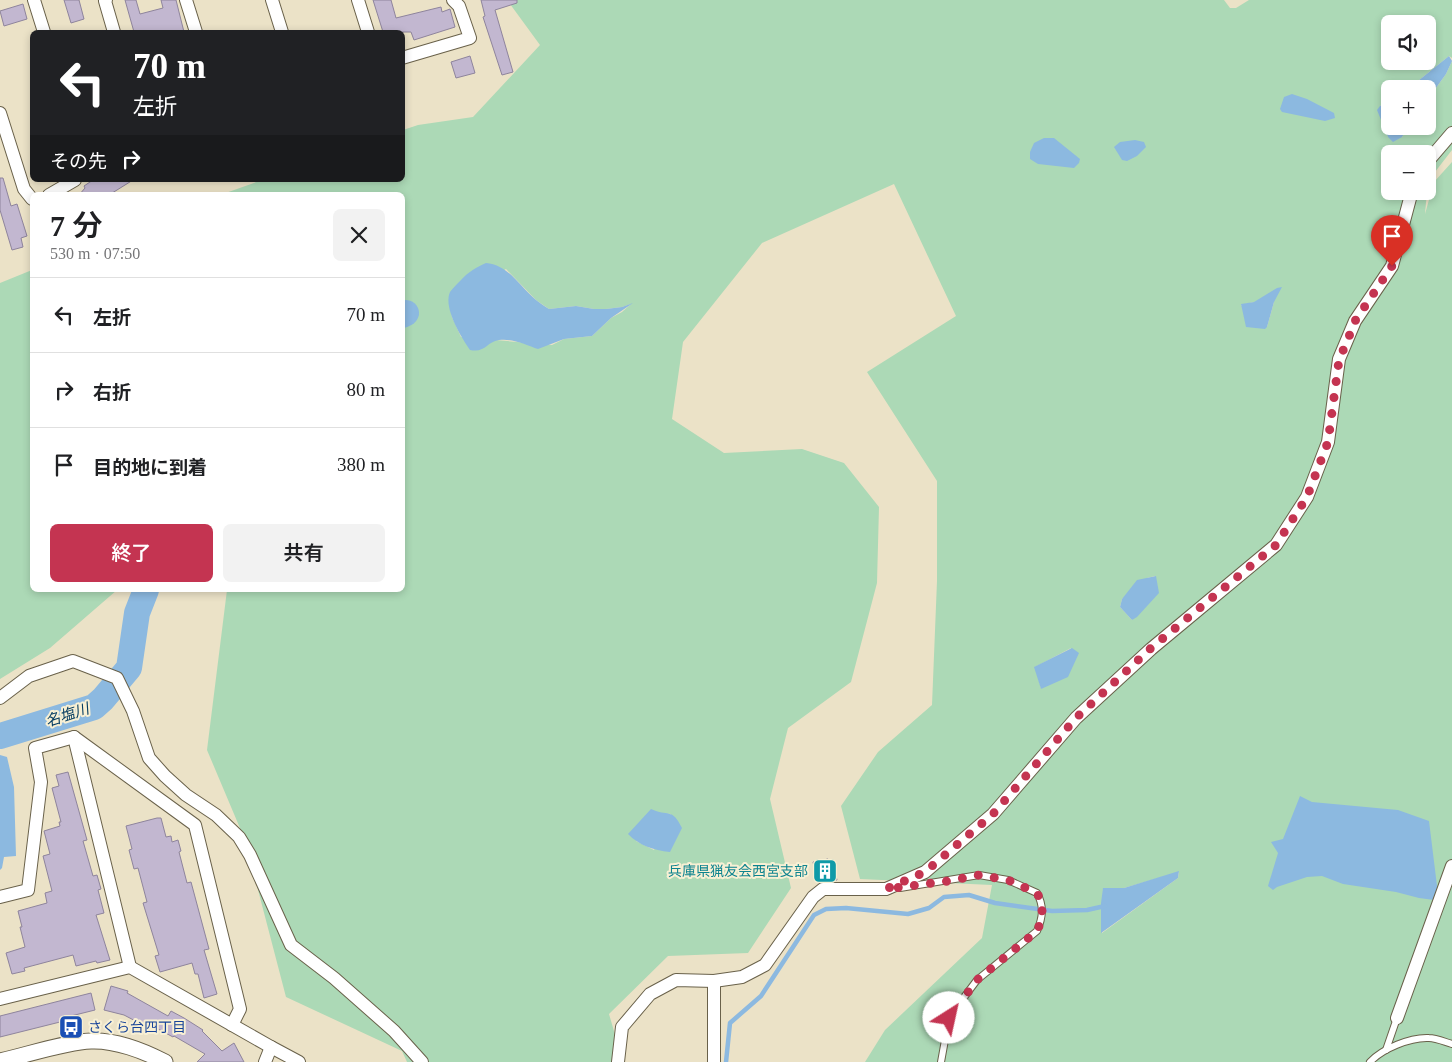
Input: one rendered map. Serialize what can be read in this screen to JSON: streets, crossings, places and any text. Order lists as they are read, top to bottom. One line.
{"water":["名塩川"],"places":{"building":["兵庫県猟友会西宮支部"],"bus stop":["さくら台四丁目"]},"page":{"map_buttons":["+","−"],"turn":["70 m","左折"],"then":"その先","heading":["7 分","530 m · 07:50"],"list":[{"name":"左折","value":"70 m"},{"name":"右折","value":"80 m"},{"name":"目的地に到着","value":"380 m"}],"buttons":["終了","共有"]}}
